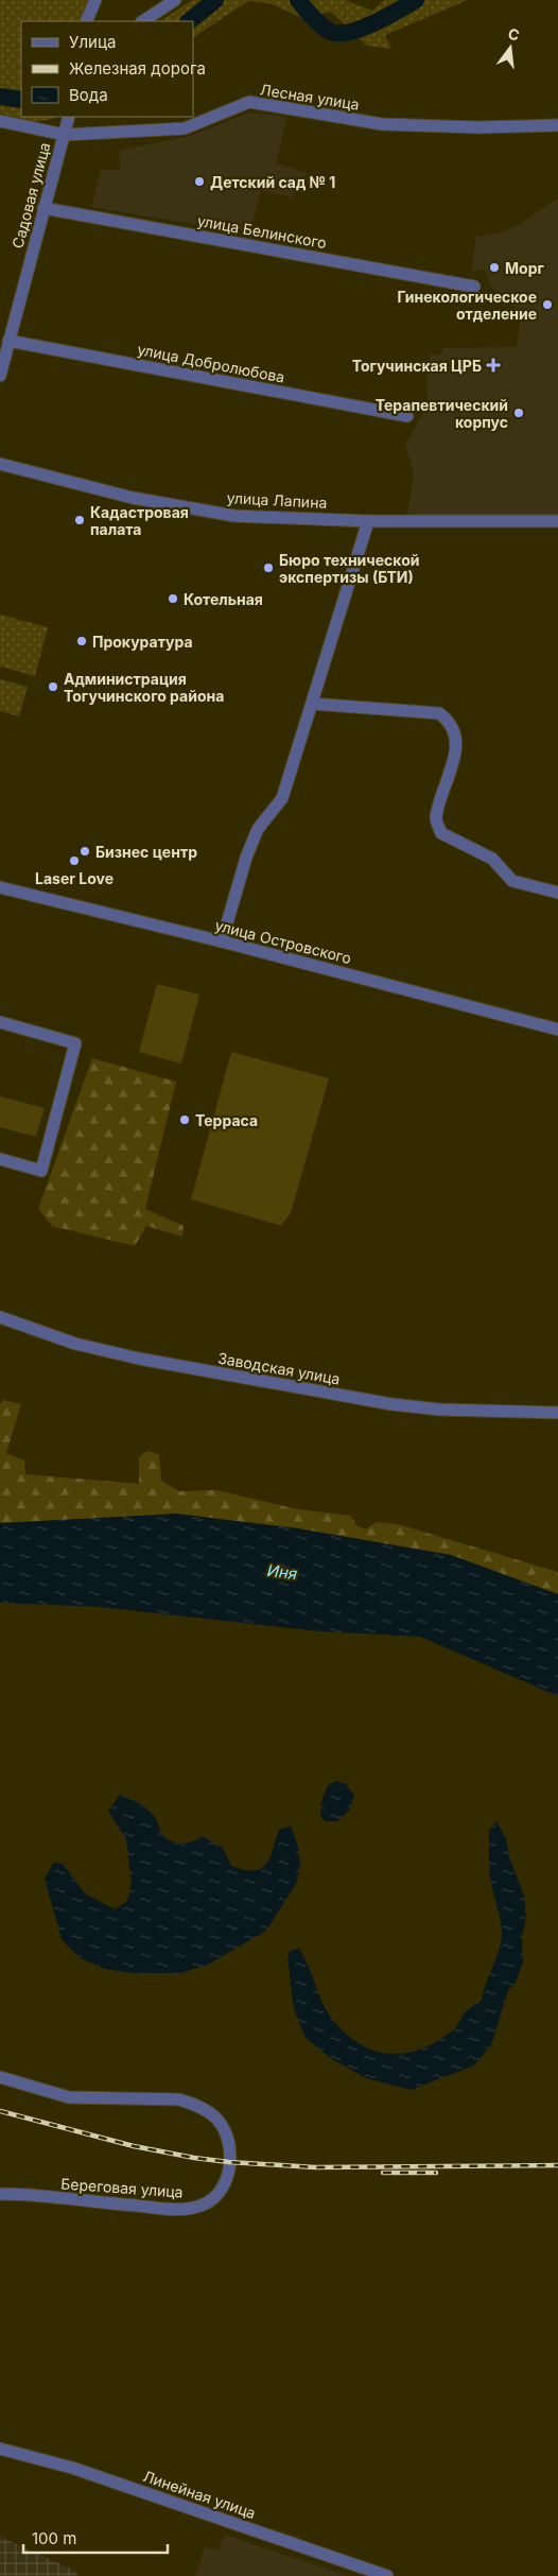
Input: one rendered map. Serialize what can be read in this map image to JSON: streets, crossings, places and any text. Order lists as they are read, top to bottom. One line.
{"streets":{"street":["Лесная улица","Садовая улица","улица Белинского","улица Добролюбова","улица Лапина","улица Островского","Заводская улица","Береговая улица","Линейная улица"]},"crossings":[["Лесная улица","Садовая улица"],["Садовая улица","улица Белинского"],["Садовая улица","улица Добролюбова"]],"water":["Иня"],"places":{"other":["Детский сад № 1","Морг","Гинекологическое отделение","Терапевтический корпус","Кадастровая палата","Бюро технической экспертизы (БТИ)","Котельная","Прокуратура","Администрация Тогучинского района","Бизнес центр","Laser Love","Терраса"],"health":["Тогучинская ЦРБ"]},"legend":["Улица","Железная дорога","Вода"],"scale_bar":"100 m","north":"top"}
